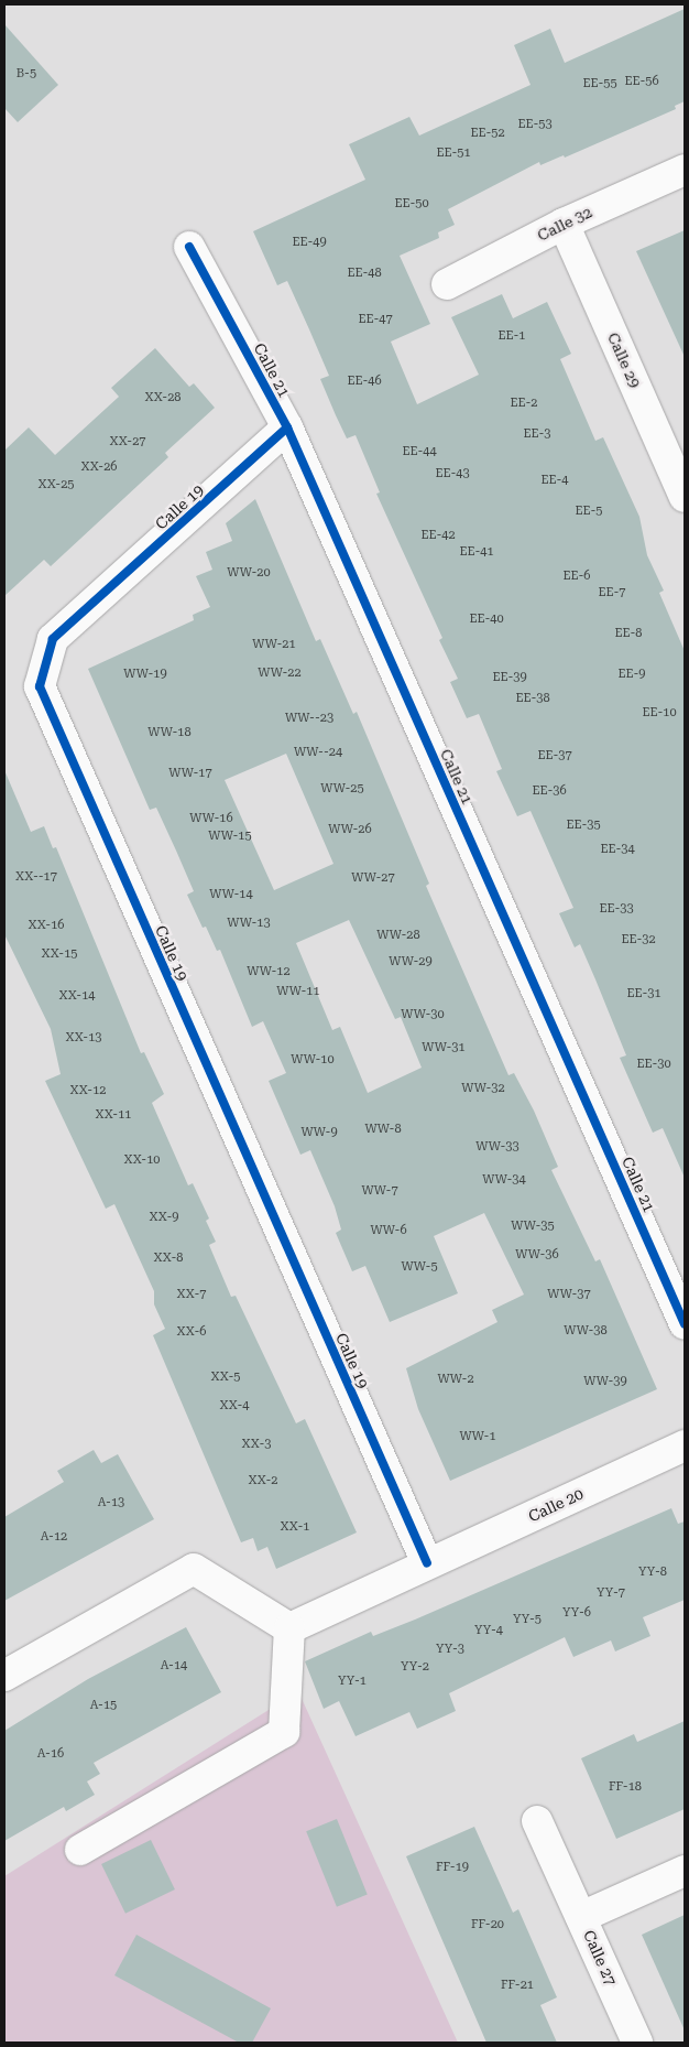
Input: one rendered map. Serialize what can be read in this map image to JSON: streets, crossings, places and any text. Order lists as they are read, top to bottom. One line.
{"streets":{"street":["Calle 32","Calle 29","Calle 21","Calle 19","Calle 20","Calle 27"]},"crossings":[["Calle 32","Calle 29"],["Calle 21","Calle 19"],["Calle 19","Calle 20"]],"house_numbers":["B-5","EE-56","EE-55","EE-53","EE-52","EE-51","EE-50","EE-49","EE-48","EE-47","EE-1","EE-46","XX-28","EE-2","EE-3","XX-27","EE-44","XX-26","EE-43","EE-4","XX-25","EE-5","EE-42","EE-41","WW-20","EE-6","EE-7","EE-40","EE-8","WW-21","WW-22","WW-19","EE-9","EE-39","EE-38","EE-10","WW--23","WW-18","WW--24","EE-37","WW-17","WW-25","EE-36","WW-16","EE-35","WW-26","WW-15","EE-34","XX--17","WW-27","WW-14","EE-33","WW-13","XX-16","WW-28","EE-32","XX-15","WW-29","WW-12","WW-11","EE-31","XX-14","WW-30","XX-13","WW-31","WW-10","EE-30","WW-32","XX-12","XX-11","WW-8","WW-9","WW-33","XX-10","WW-34","WW-7","XX-9","WW-35","WW-6","WW-36","XX-8","WW-5","XX-7","WW-37","WW-38","XX-6","XX-5","WW-2","WW-39","XX-4","WW-1","XX-3","XX-2","A-13","XX-1","A-12","YY-8","YY-7","YY-6","YY-5","YY-4","YY-3","A-14","YY-2","YY-1","A-15","A-16","FF-18","FF-19","FF-20","FF-21"]}
